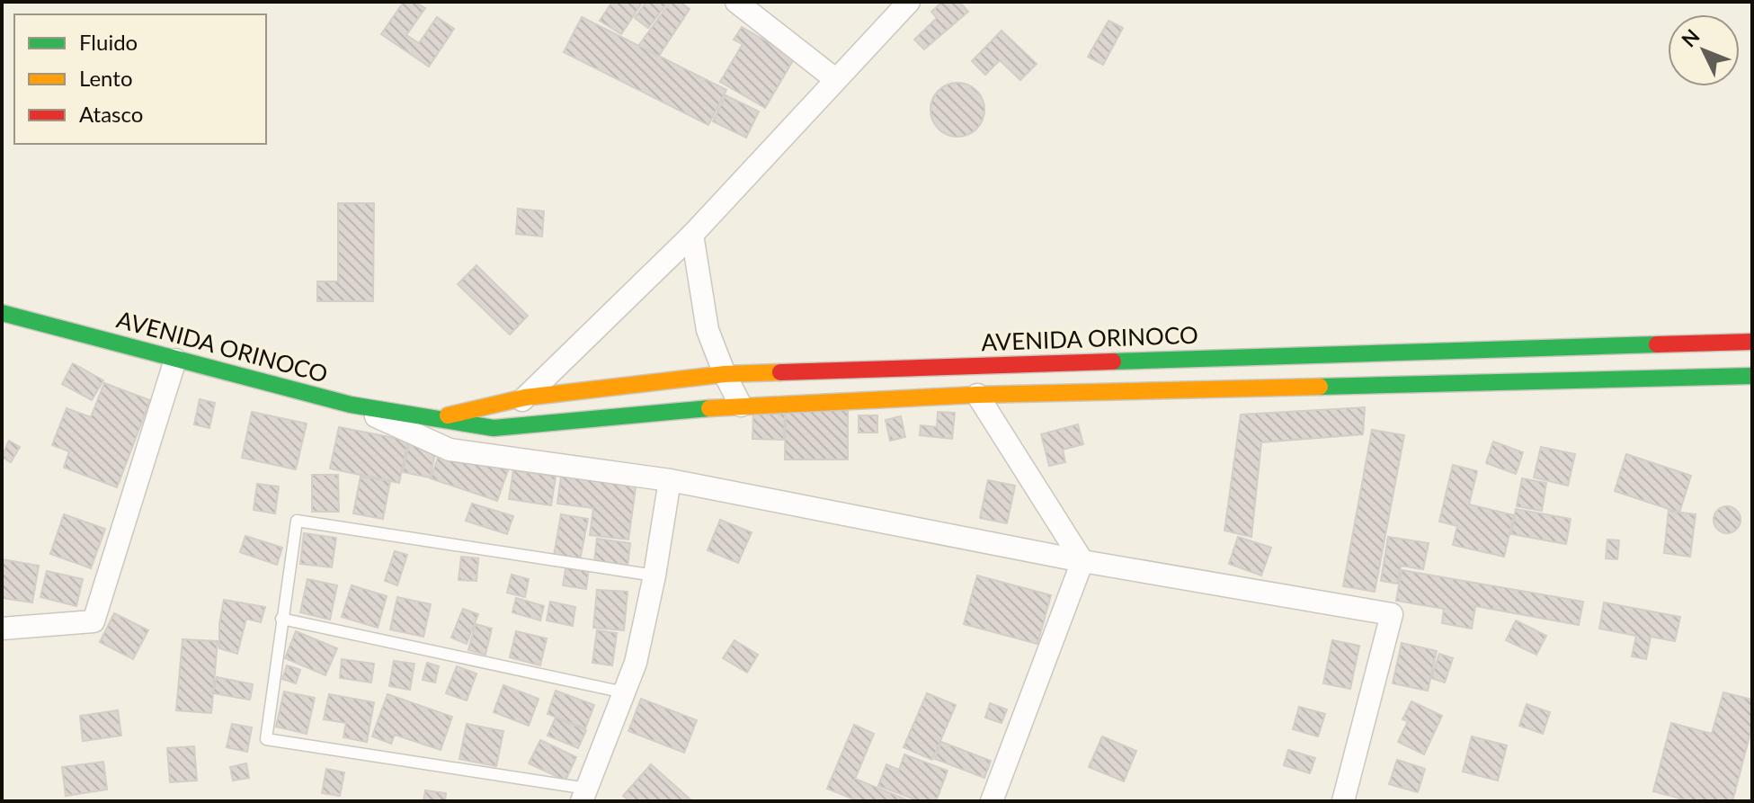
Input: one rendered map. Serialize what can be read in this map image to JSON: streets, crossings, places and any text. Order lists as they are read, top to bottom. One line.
{"streets":{"street":["AVENIDA ORINOCO"]},"legend":["Fluido","Lento","Atasco"],"north":"top left"}
